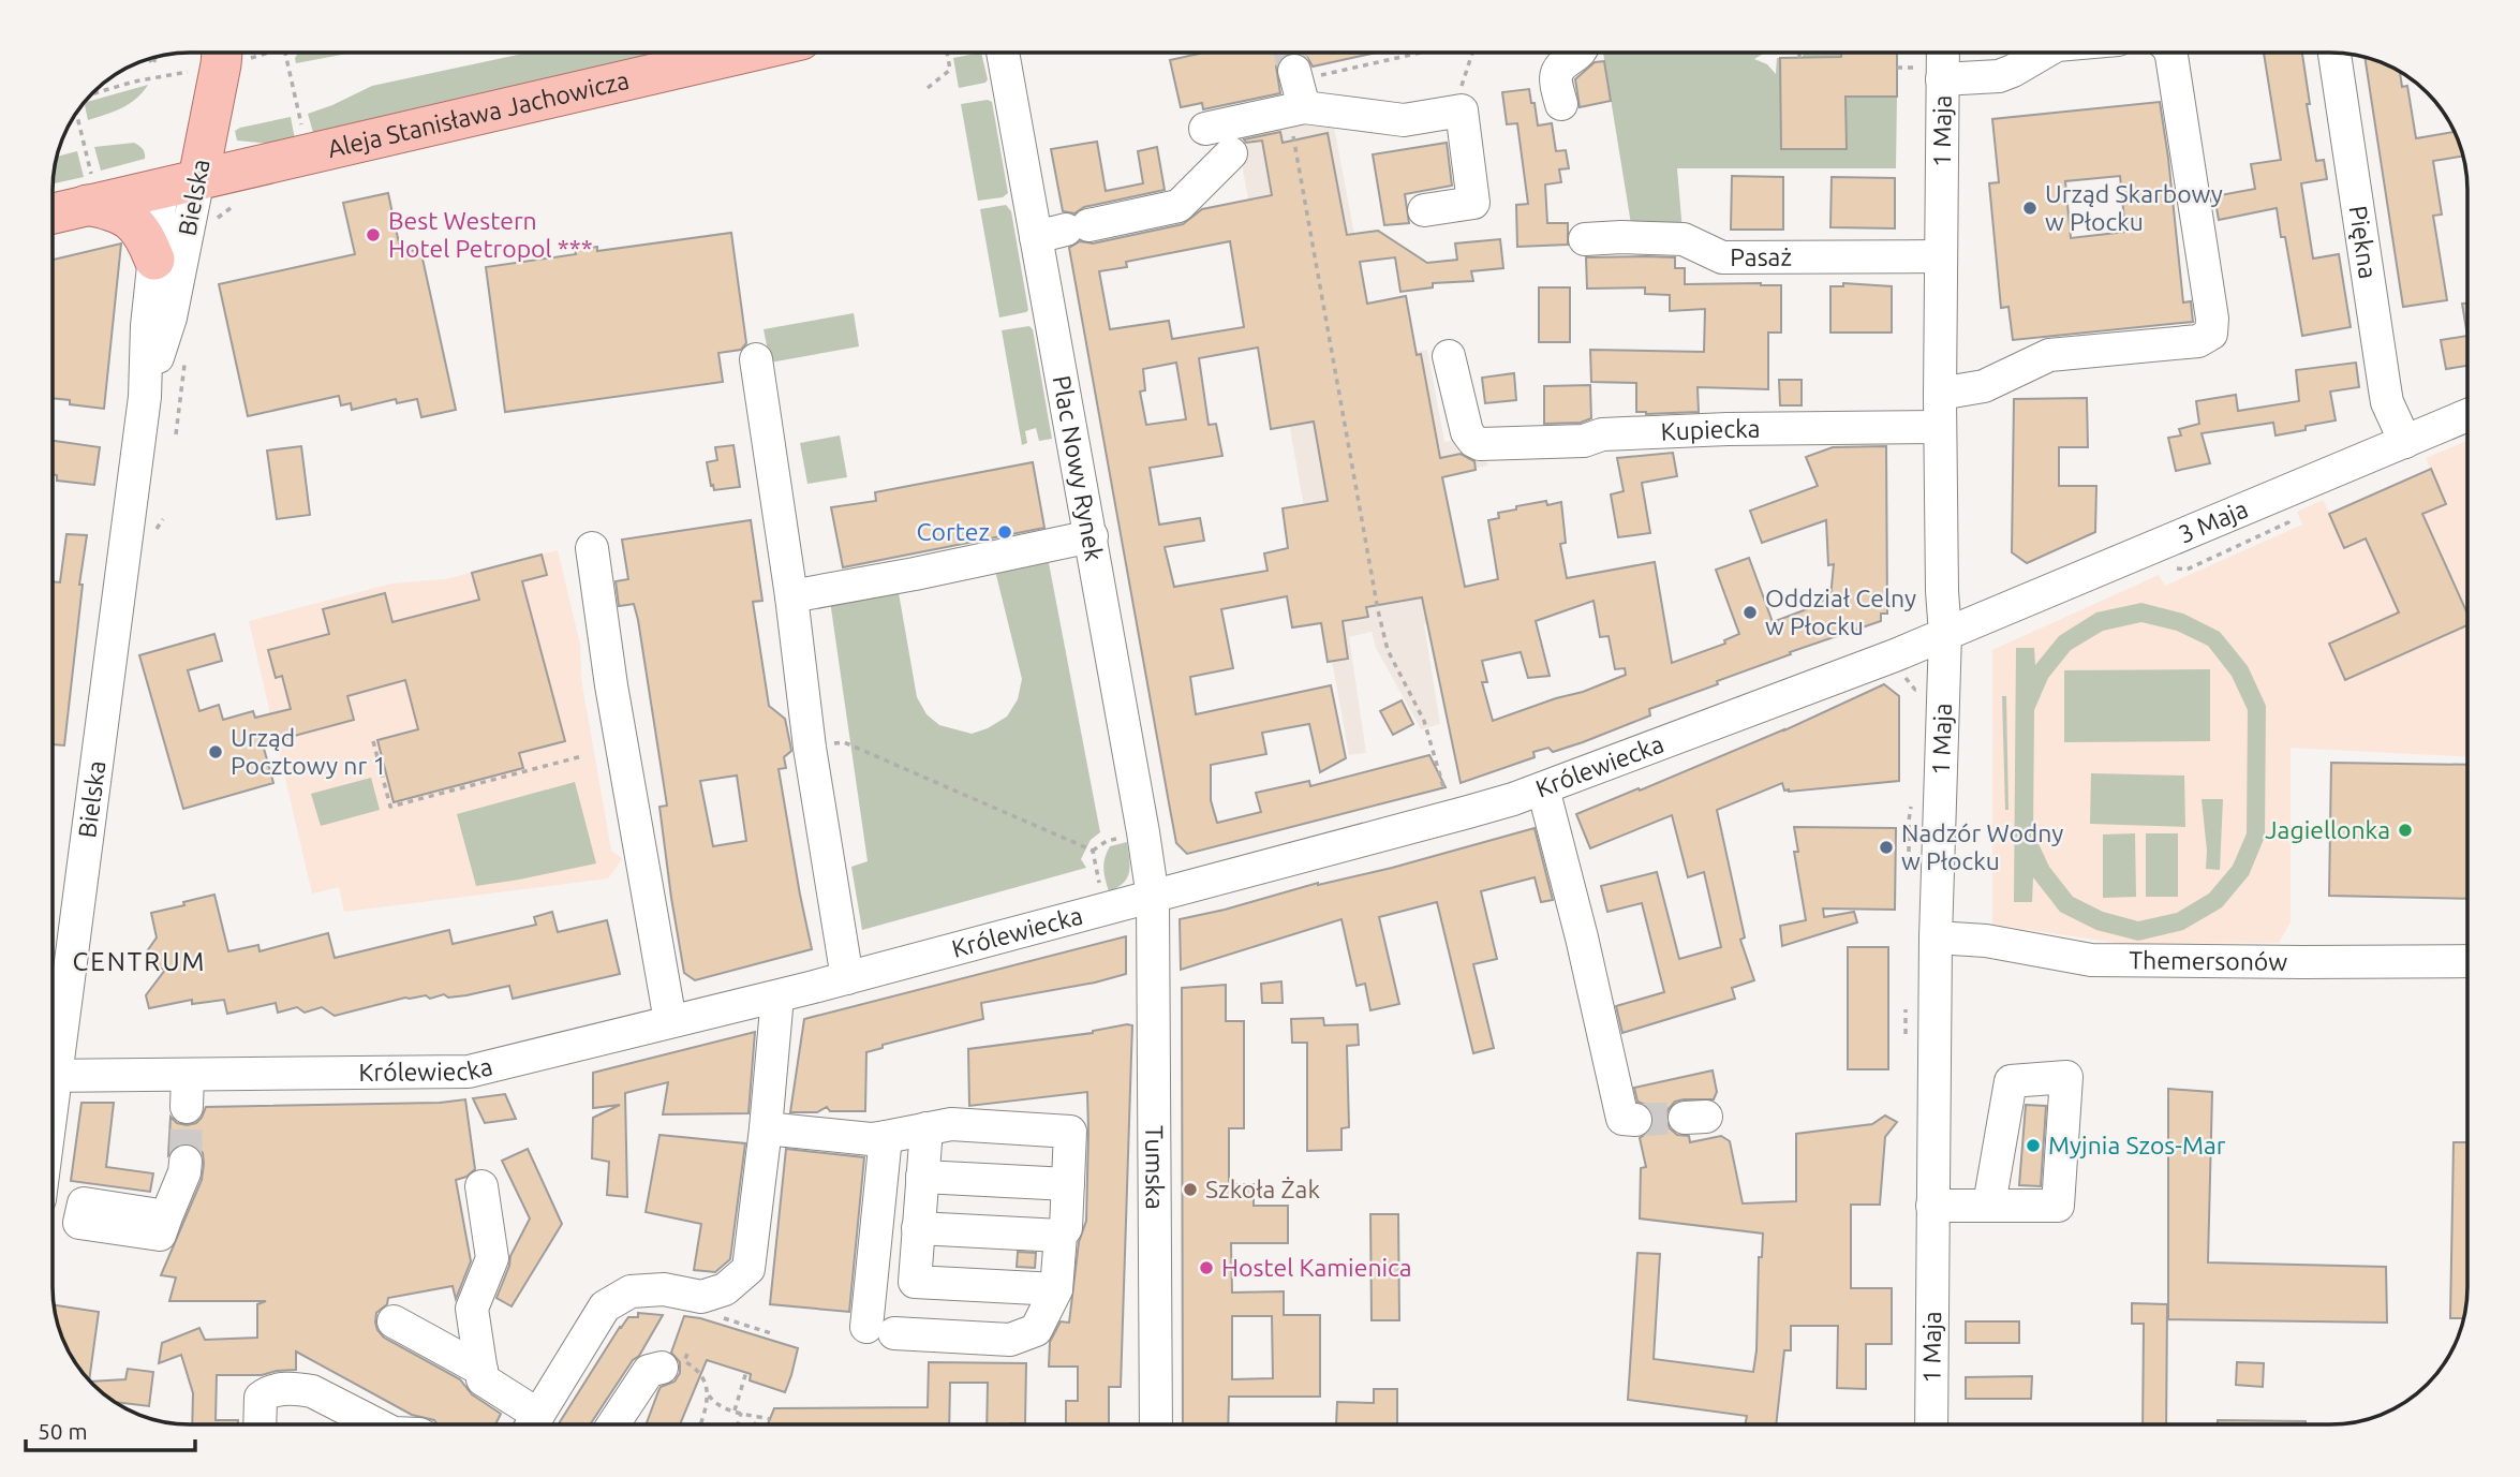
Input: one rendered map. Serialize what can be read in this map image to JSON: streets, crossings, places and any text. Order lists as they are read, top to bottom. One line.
{"streets":{"main road":["Aleja Stanisława Jachowicza","Bielska"],"street":["1 Maja","Piękna","Pasaż","Kupiecka","Plac Nowy Rynek","3 Maja","Królewiecka","Themersonów","Tumska"]},"crossings":[["Aleja Stanisława Jachowicza","Bielska"],["1 Maja","Pasaż"],["1 Maja","Kupiecka"],["1 Maja","3 Maja"],["1 Maja","Królewiecka"],["1 Maja","Themersonów"],["Piękna","3 Maja"],["Plac Nowy Rynek","Królewiecka"],["Plac Nowy Rynek","Tumska"],["3 Maja","Królewiecka"],["Królewiecka","Tumska"]],"districts":["CENTRUM"],"places":["Urząd Skarbowy w Płocku","Best Western Hotel Petropol ***","Cortez","Oddział Celny w Płocku","Urząd Pocztowy nr 1","Jagiellonka","Nadzór Wodny w Płocku","Myjnia Szos-Mar","Szkoła Żak","Hostel Kamienica"],"scale_bar":"50 m"}
